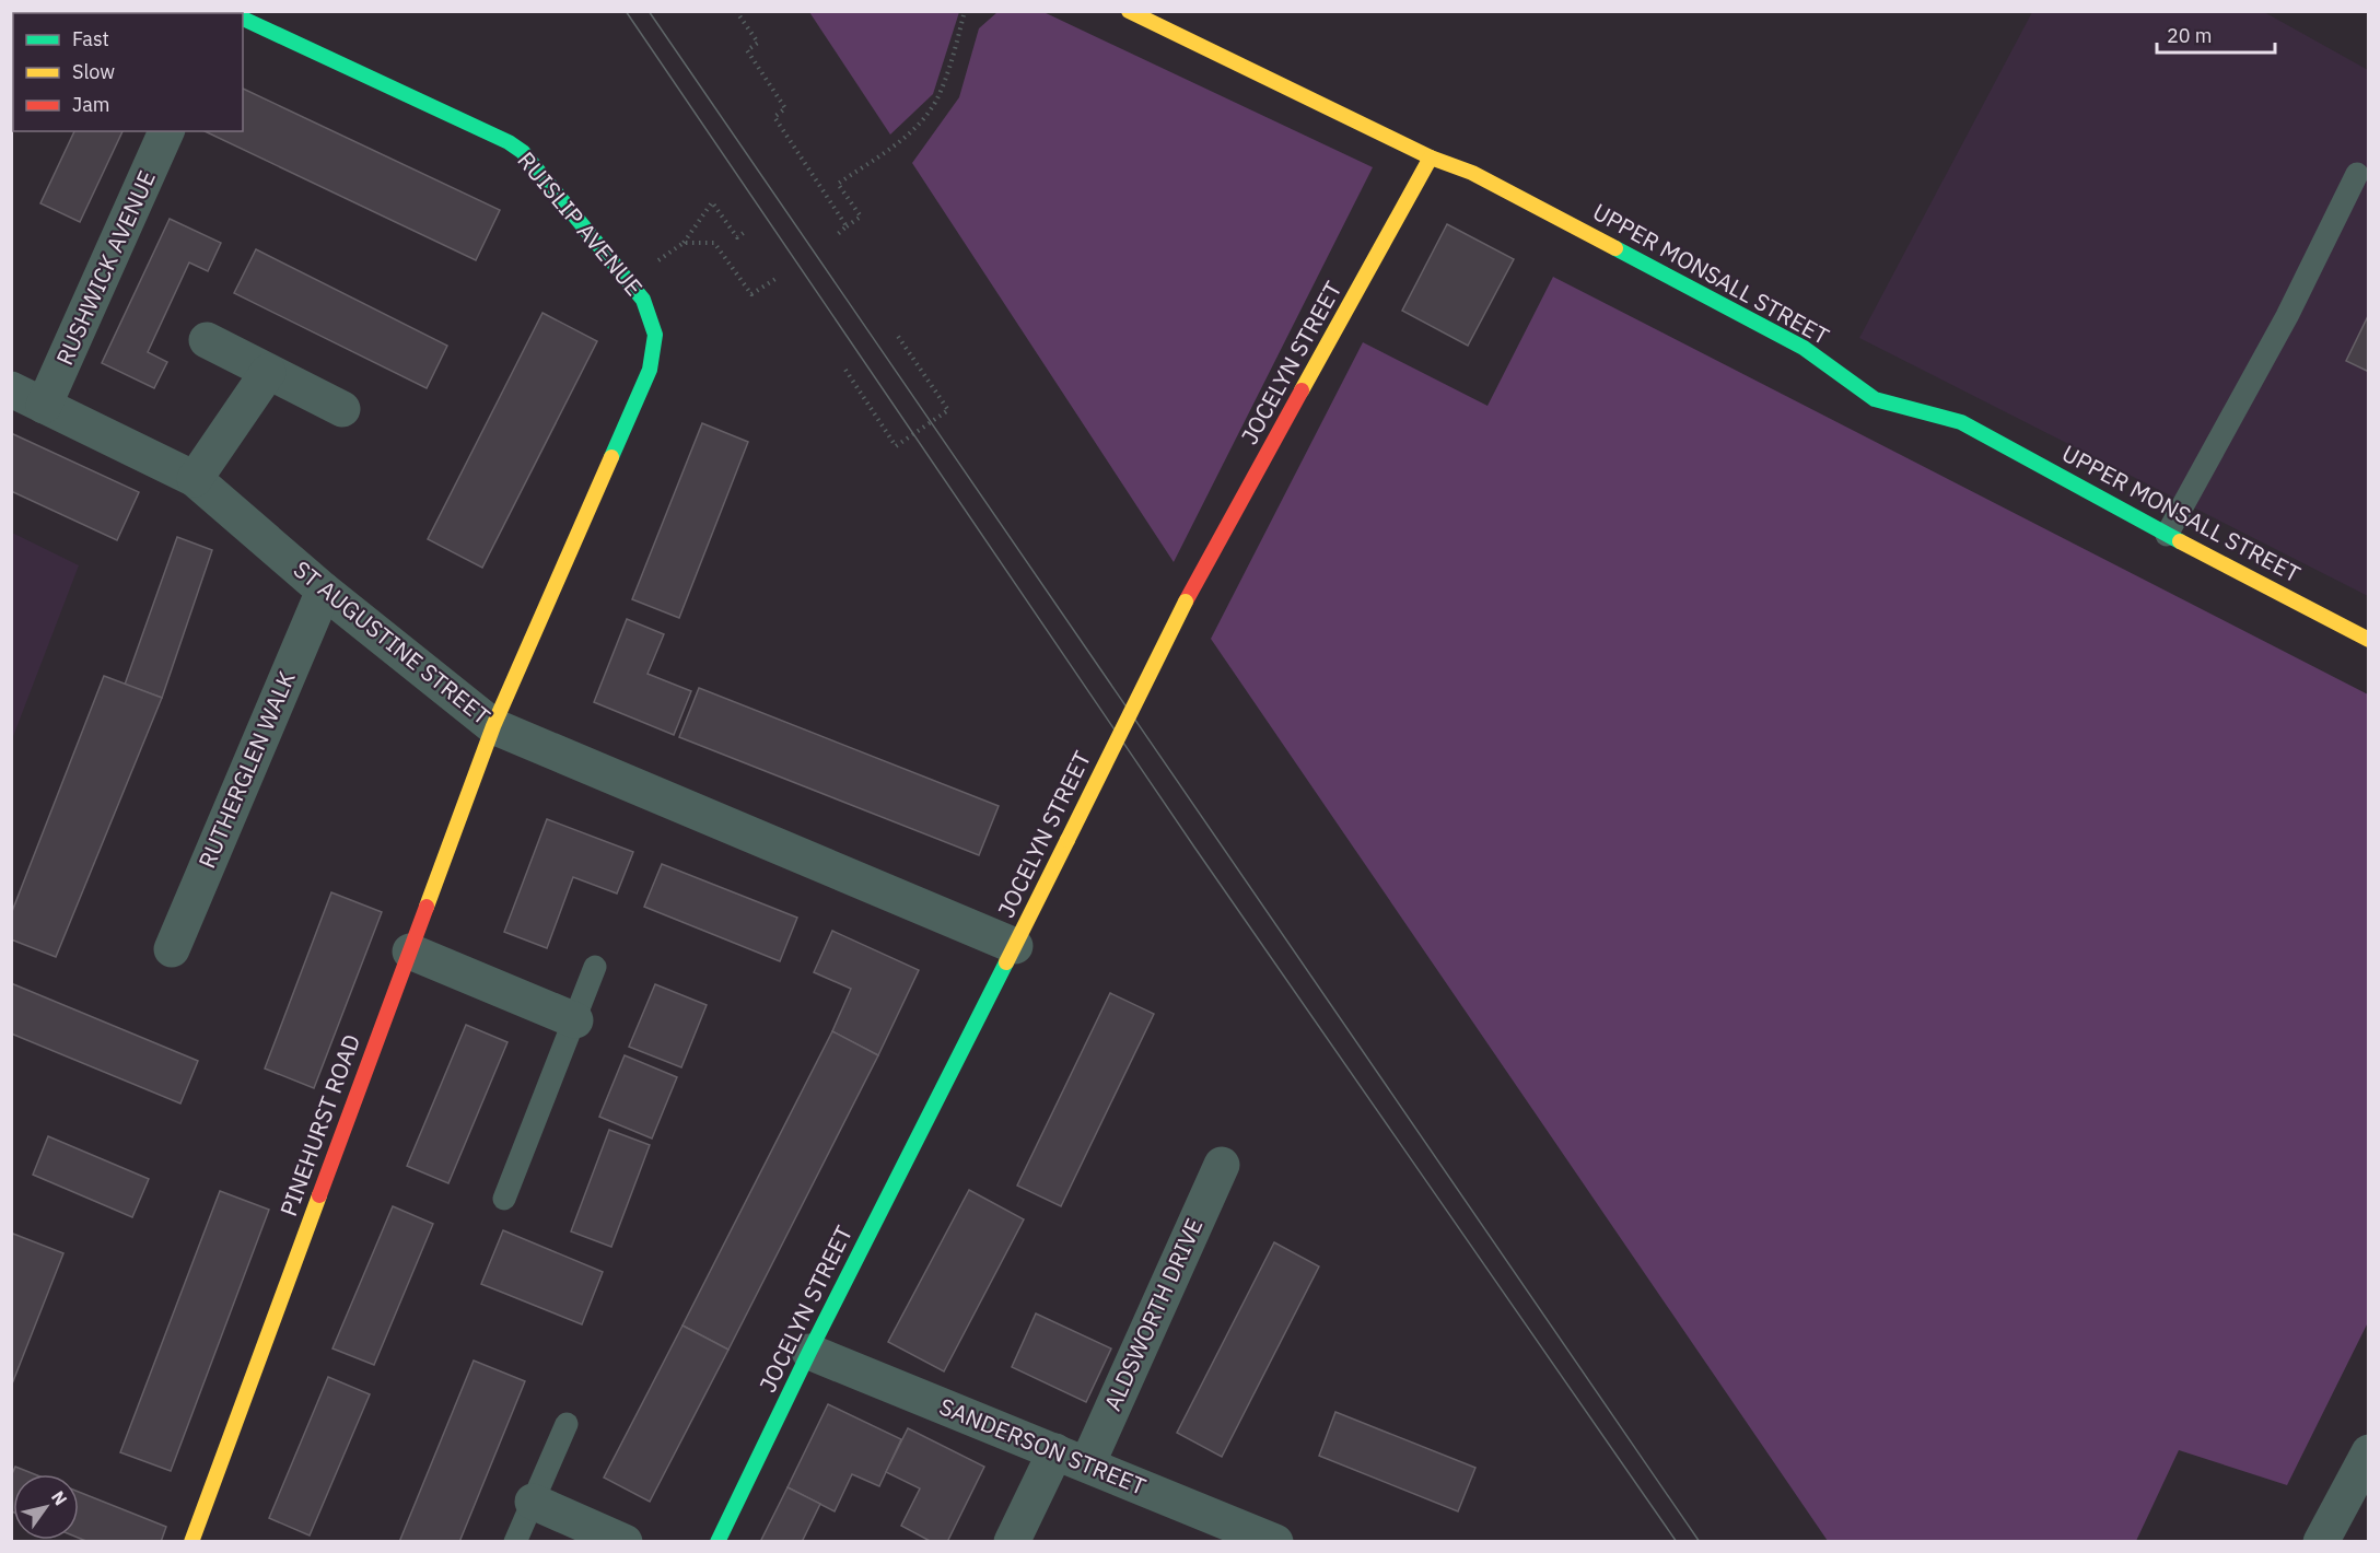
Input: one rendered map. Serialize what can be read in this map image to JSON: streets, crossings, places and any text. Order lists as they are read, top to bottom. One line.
{"streets":{"street":["RUISLIP AVENUE","RUSHWICK AVENUE","UPPER MONSALL STREET","JOCELYN STREET","ST AUGUSTINE STREET","RUTHERGLEN WALK","PINEHURST ROAD","ALDSWORTH DRIVE","SANDERSON STREET"]},"crossings":[["RUISLIP AVENUE","ST AUGUSTINE STREET"],["RUISLIP AVENUE","PINEHURST ROAD"],["RUSHWICK AVENUE","ST AUGUSTINE STREET"],["UPPER MONSALL STREET","JOCELYN STREET"],["JOCELYN STREET","ST AUGUSTINE STREET"],["JOCELYN STREET","SANDERSON STREET"],["ST AUGUSTINE STREET","RUTHERGLEN WALK"],["ST AUGUSTINE STREET","PINEHURST ROAD"],["ALDSWORTH DRIVE","SANDERSON STREET"]],"legend":["Fast","Slow","Jam"],"scale_bar":"20 m","north":"top right"}
